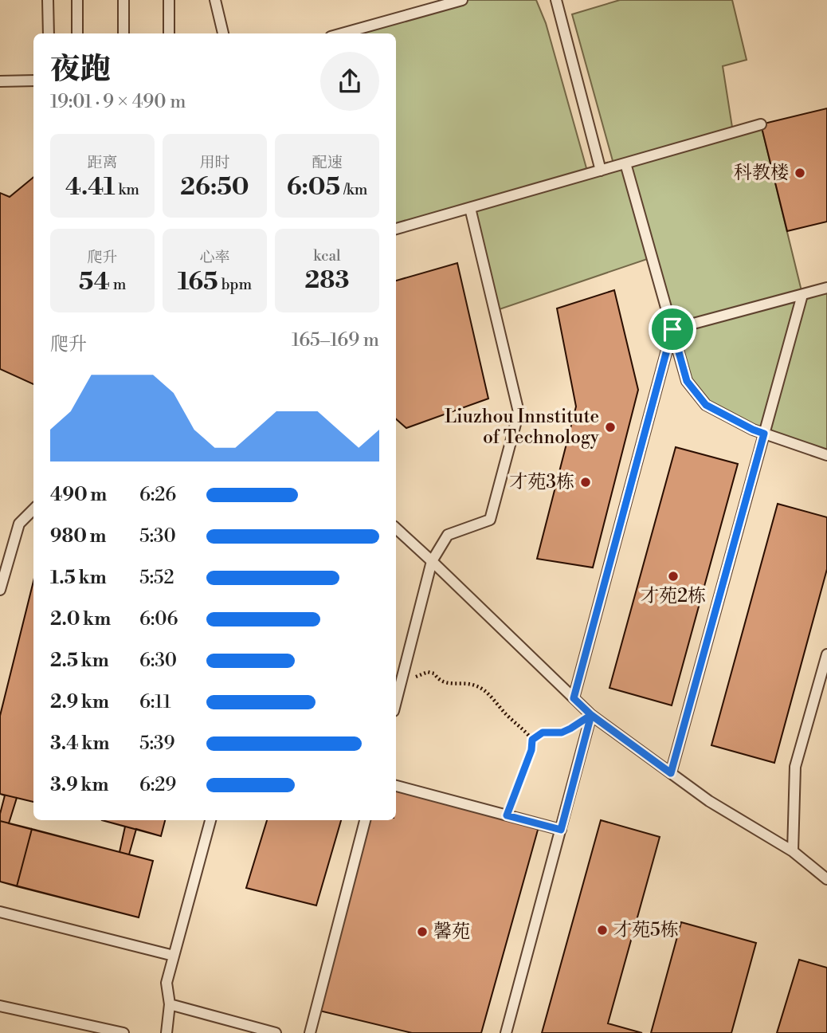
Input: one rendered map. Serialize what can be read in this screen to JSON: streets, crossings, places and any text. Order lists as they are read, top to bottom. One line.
{"places":["科教楼","Liuzhou Innstitute of Technology","才苑3栋","才苑2栋","才苑5栋","馨苑"],"page":{"heading":["夜跑","19:01 · 9 × 490 m"],"stats":[["距离","4.41 km"],["用时","26:50"],["配速","6:05 /km"],["爬升","54 m"],["心率","165 bpm"],["kcal","283"]],"chart":["爬升","165–169 m"],"list":[{"name":"490 m","note":"6:26"},{"name":"980 m","note":"5:30"},{"name":"1.5 km","note":"5:52"},{"name":"2.0 km","note":"6:06"},{"name":"2.5 km","note":"6:30"},{"name":"2.9 km","note":"6:11"},{"name":"3.4 km","note":"5:39"},{"name":"3.9 km","note":"6:29"}]}}
